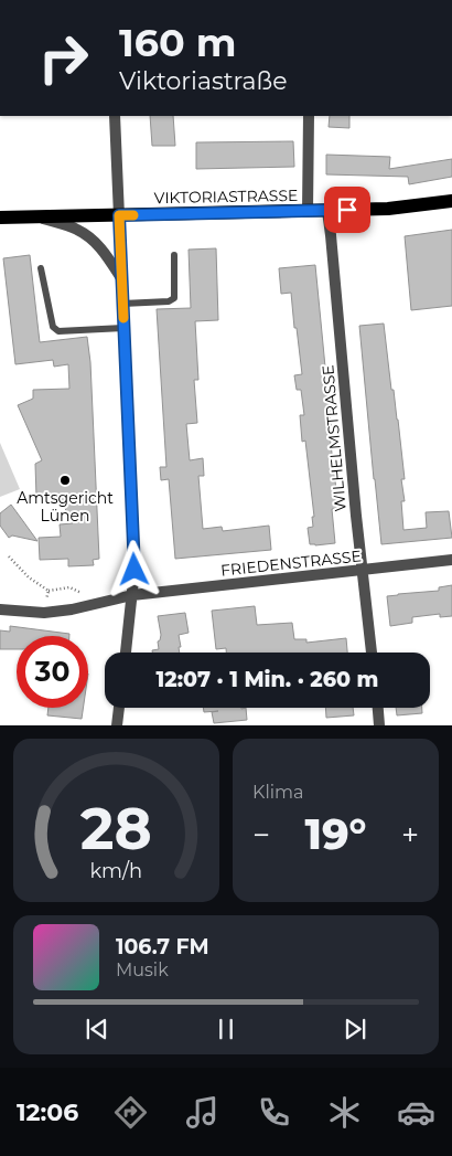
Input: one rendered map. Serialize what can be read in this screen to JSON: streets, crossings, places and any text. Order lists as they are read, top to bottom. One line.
{"streets":{"main road":["VIKTORIASTRASSE"],"street":["WILHELMSTRASSE","FRIEDENSTRASSE"]},"crossings":[["VIKTORIASTRASSE","WILHELMSTRASSE"],["WILHELMSTRASSE","FRIEDENSTRASSE"]],"places":["Amtsgericht Lünen"],"page":{"turn":["160 m","Viktoriastraße"],"limit":"30","trip":"12:07 · 1 Min. · 260 m","tile":"Klima","heat":["−","19°","+"],"song":["106.7 FM","Musik"],"tabs":"12:06","gauge":["28","km/h"]}}
